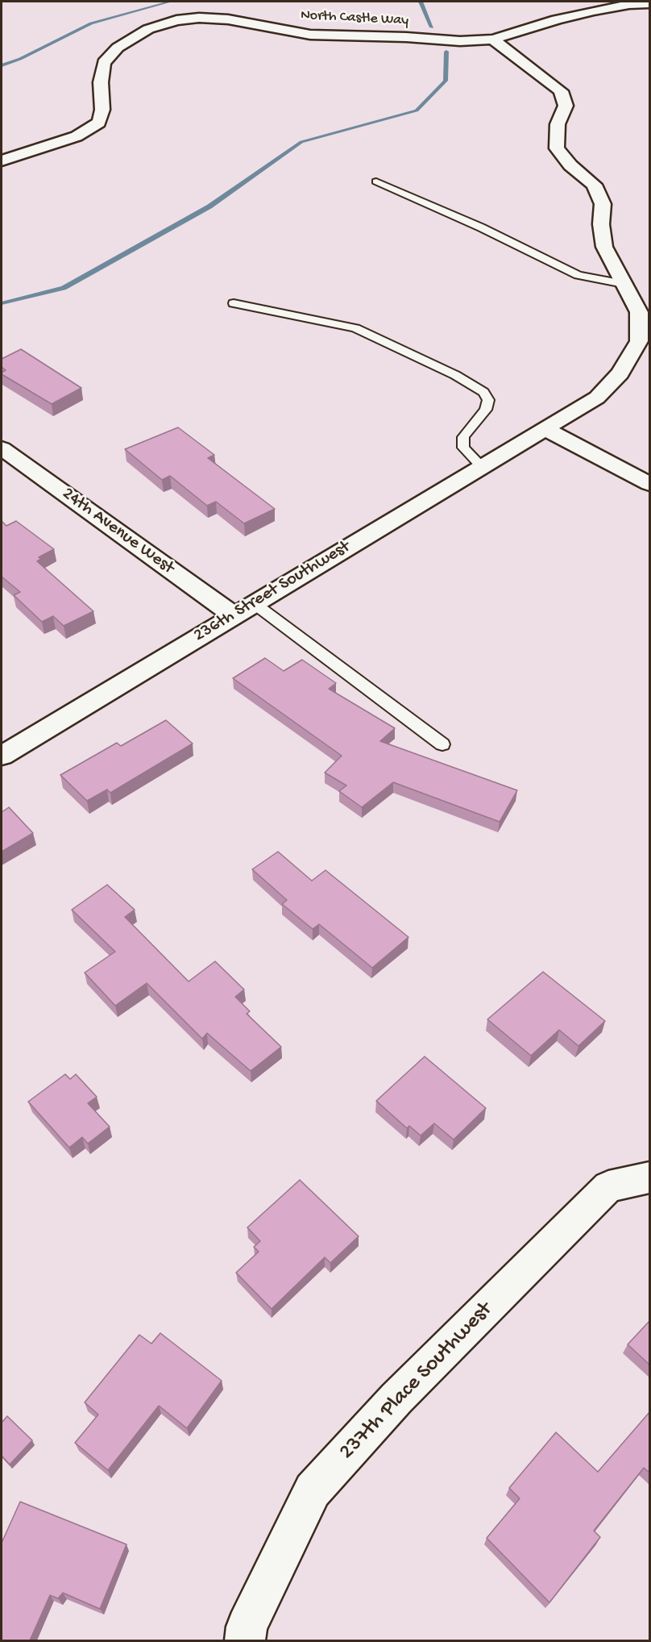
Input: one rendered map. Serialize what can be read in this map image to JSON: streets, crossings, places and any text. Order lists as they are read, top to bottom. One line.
{"streets":{"street":["North Castle Way","24th Avenue West","236th Street Southwest","237th Place Southwest"]},"crossings":[["North Castle Way","236th Street Southwest"],["24th Avenue West","236th Street Southwest"]]}
